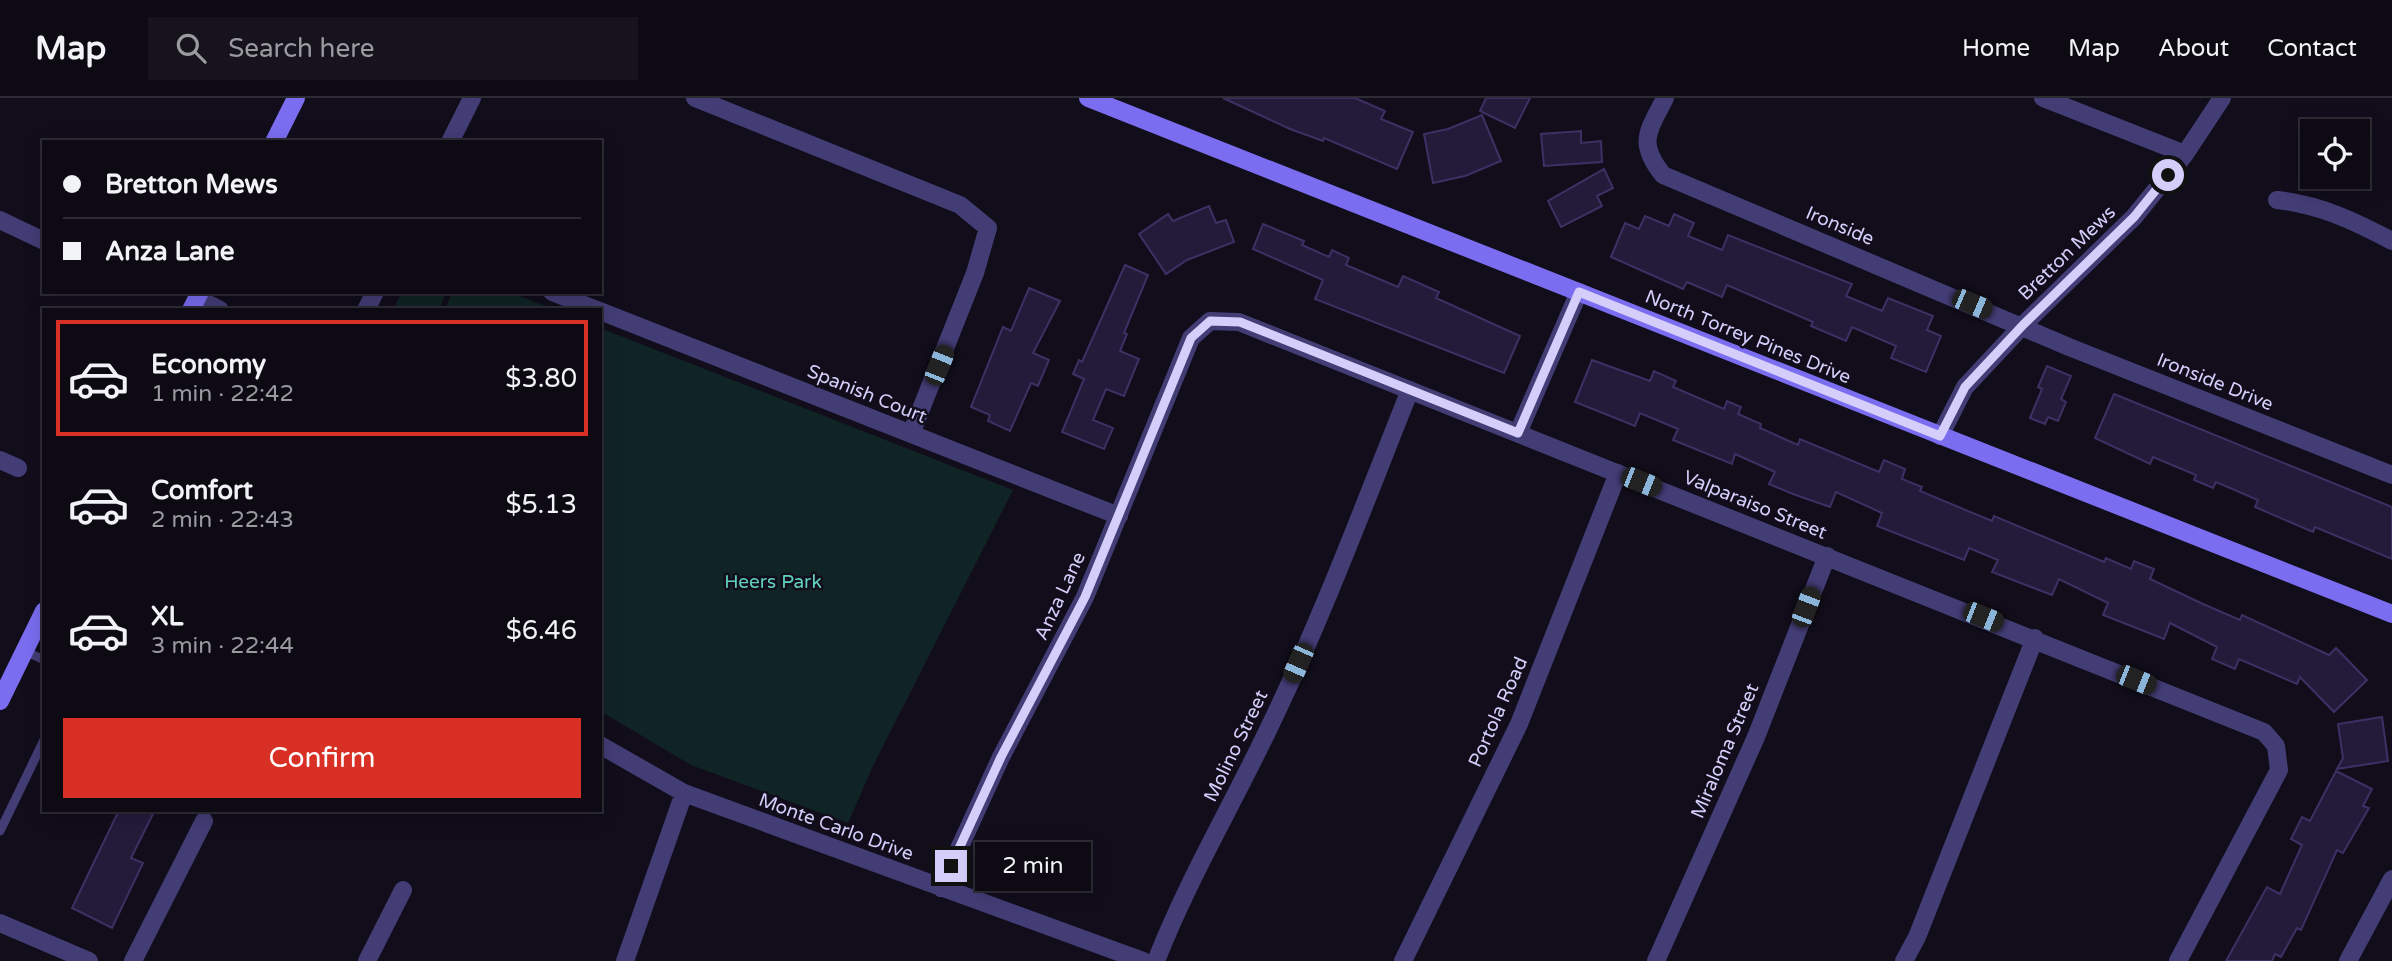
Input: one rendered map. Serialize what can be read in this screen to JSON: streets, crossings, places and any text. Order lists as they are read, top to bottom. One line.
{"streets":{"main road":["North Torrey Pines Drive"],"street":["Ironside","Bretton Mews","Ironside Drive","Spanish Court","Valparaiso Street","Anza Lane","Portola Road","Molino Street","Miraloma Street","Monte Carlo Drive"]},"crossings":[["Ironside","Bretton Mews"],["Ironside","Ironside Drive"],["Bretton Mews","North Torrey Pines Drive"],["Bretton Mews","Ironside Drive"],["Spanish Court","Anza Lane"],["Valparaiso Street","Anza Lane"],["Valparaiso Street","Portola Road"],["Valparaiso Street","Molino Street"],["Valparaiso Street","Miraloma Street"],["Anza Lane","Monte Carlo Drive"]],"parks":["Heers Park"],"page":{"header":"Map","search":"Search here","nav":["Home","Map","About","Contact"],"banner":["Bretton Mews","Anza Lane"],"list":[{"name":"Economy","note":"1 min · 22:42","value":"$3.80"},{"name":"Comfort","note":"2 min · 22:43","value":"$5.13"},{"name":"XL","note":"3 min · 22:44","value":"$6.46"}],"buttons":"Confirm","bubble":"2 min"}}
